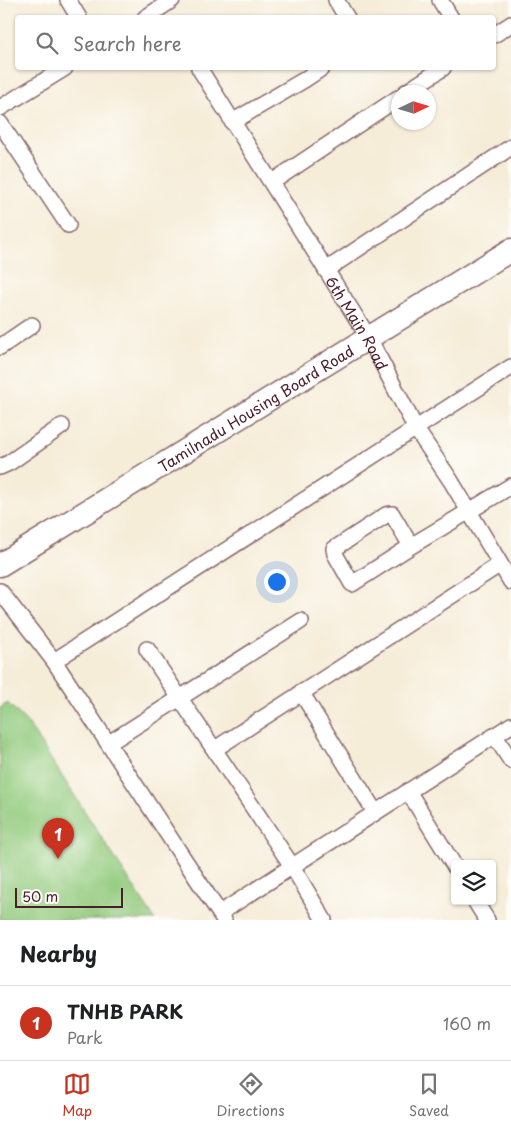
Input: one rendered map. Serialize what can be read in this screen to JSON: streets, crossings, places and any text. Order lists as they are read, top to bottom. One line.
{"streets":{"street":["6th Main Road","Tamilnadu Housing Board Road"]},"crossings":[["6th Main Road","Tamilnadu Housing Board Road"]],"scale_bar":"50 m","north":"right","page":{"search":"Search here","pins":"1","scale":"50 m","heading":"Nearby","list":[{"mark":"1","name":"TNHB PARK","note":"Park","value":"160 m"}],"nav":["Map","Directions","Saved"]}}
